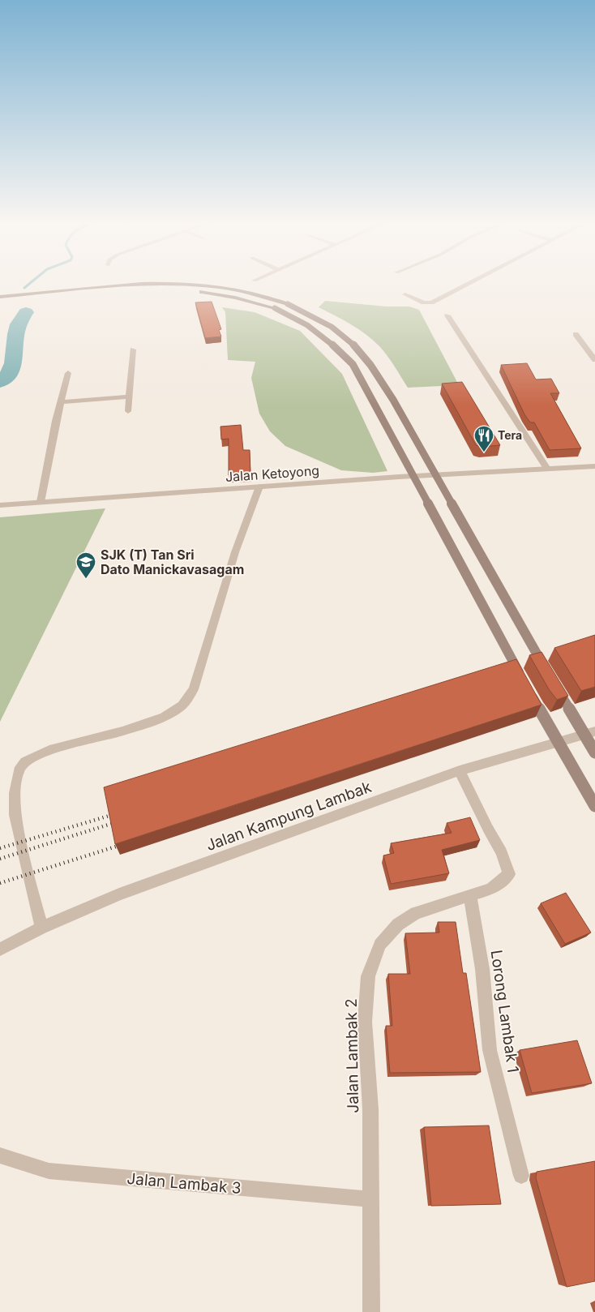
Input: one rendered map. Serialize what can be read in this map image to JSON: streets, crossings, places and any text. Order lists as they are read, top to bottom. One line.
{"streets":{"street":["Jalan Ketoyong","Jalan Kampung Lambak","Lorong Lambak 1","Jalan Lambak 2","Jalan Lambak 3"]},"crossings":[["Jalan Kampung Lambak","Jalan Lambak 2"],["Lorong Lambak 1","Jalan Lambak 2"],["Jalan Lambak 2","Jalan Lambak 3"]],"places":{"restaurant":["Tera"],"school or university":["SJK (T) Tan Sri Dato Manickavasagam"]}}
